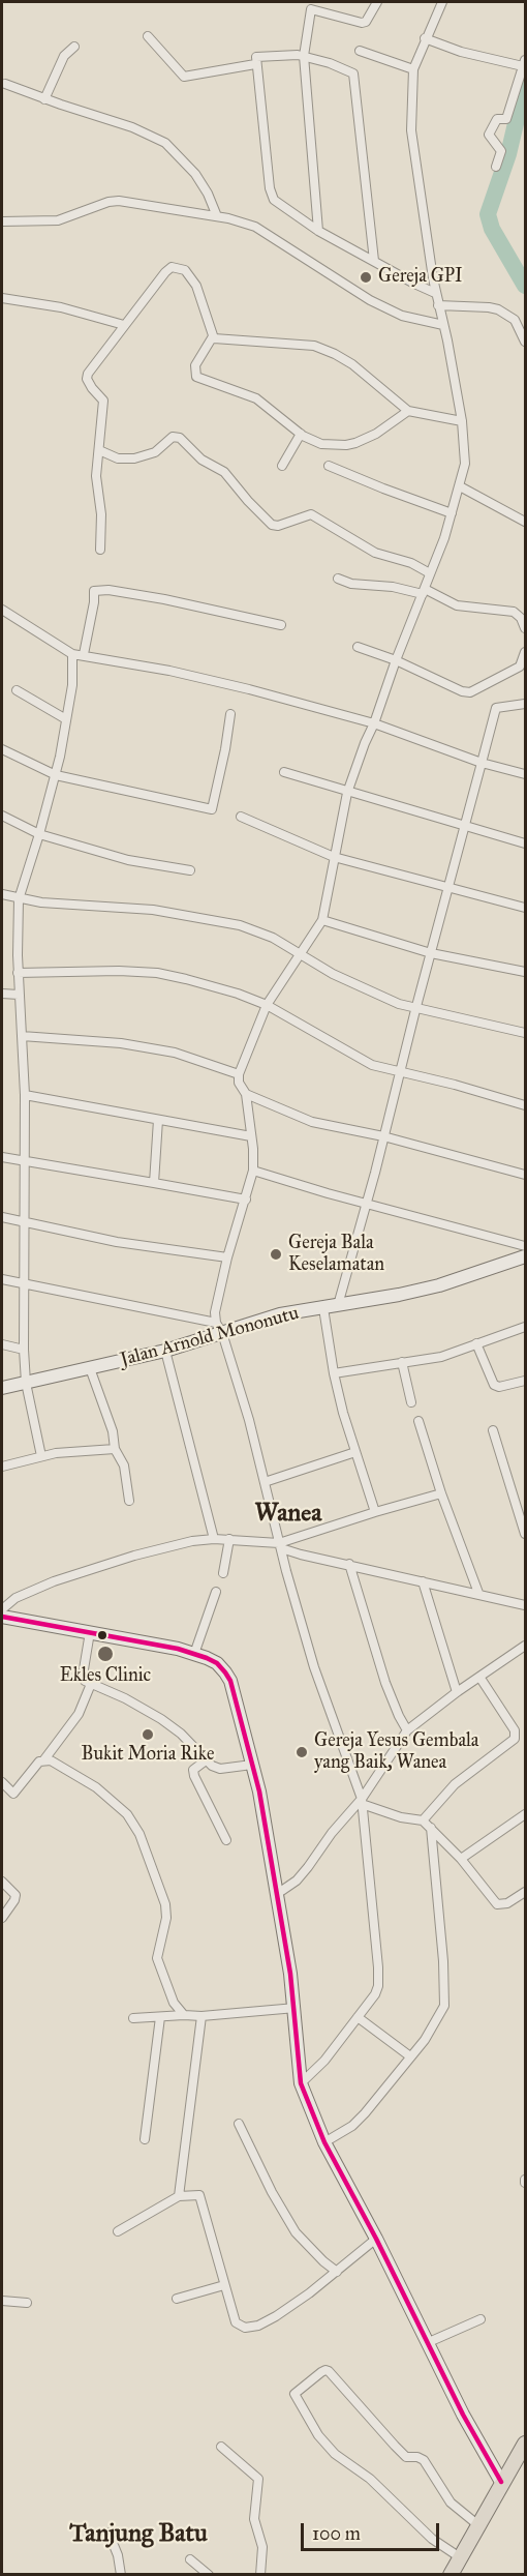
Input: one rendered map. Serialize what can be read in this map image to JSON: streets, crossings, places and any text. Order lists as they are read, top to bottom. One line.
{"streets":{"street":["Jalan Arnold Mononutu"]},"districts":["Wanea","Tanjung Batu"],"places":["Gereja GPI","Gereja Bala Keselamatan","Ekles Clinic","Bukit Moria Rike","Gereja Yesus Gembala yang Baik, Wanea"],"scale_bar":"100 m"}
